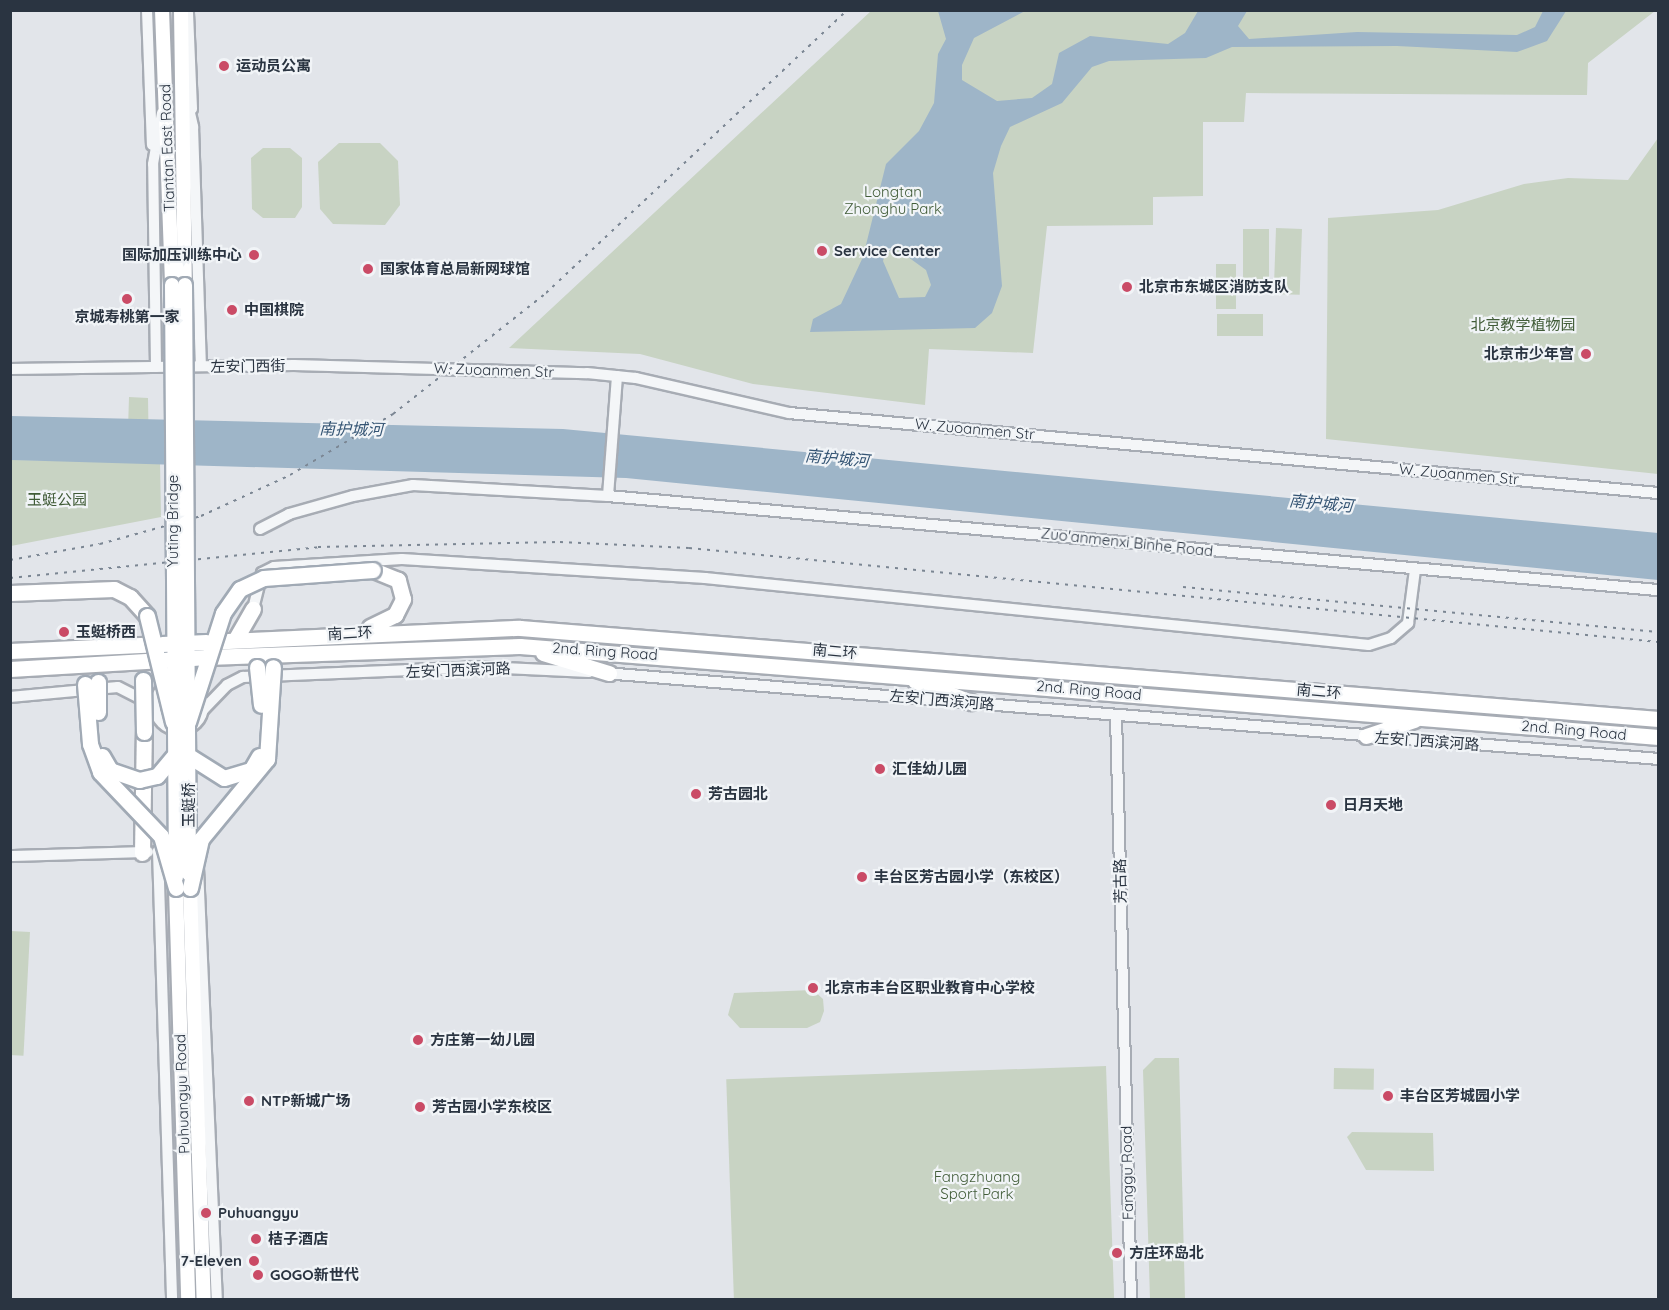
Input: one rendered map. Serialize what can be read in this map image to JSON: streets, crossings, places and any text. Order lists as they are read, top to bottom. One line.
{"streets":{"highway":["南二环","2nd. Ring Road"],"main road":["Tiantan East Road","Yuting Bridge","玉蜓桥","Puhuangyu Road"],"street":["左安门西街","W. Zuoanmen Str","Zuo'anmenxi Binhe Road","左安门西滨河路","Fanggu Road"]},"crossings":[["Tiantan East Road","Yuting Bridge"],["左安门西街","W. Zuoanmen Str"],["Yuting Bridge","玉蜓桥"],["南二环","2nd. Ring Road"],["左安门西滨河路","Fanggu Road"],["玉蜓桥","Puhuangyu Road"]],"water":["南护城河"],"parks":["Longtan Zhonghu Park","北京教学植物园","玉蜓公园","Fangzhuang Sport Park"],"places":["运动员公寓","Service Center","国际加压训练中心","国家体育总局新网球馆","北京市东城区消防支队","京城寿桃第一家","中国棋院","北京市少年宫","玉蜓桥西","汇佳幼儿园","芳古园北","日月天地","丰台区芳古园小学（东校区）","北京市丰台区职业教育中心学校","方庄第一幼儿园","丰台区芳城园小学","NTP新城广场","芳古园小学东校区","Puhuangyu","桔子酒店","方庄环岛北","7-Eleven","GOGO新世代"]}
